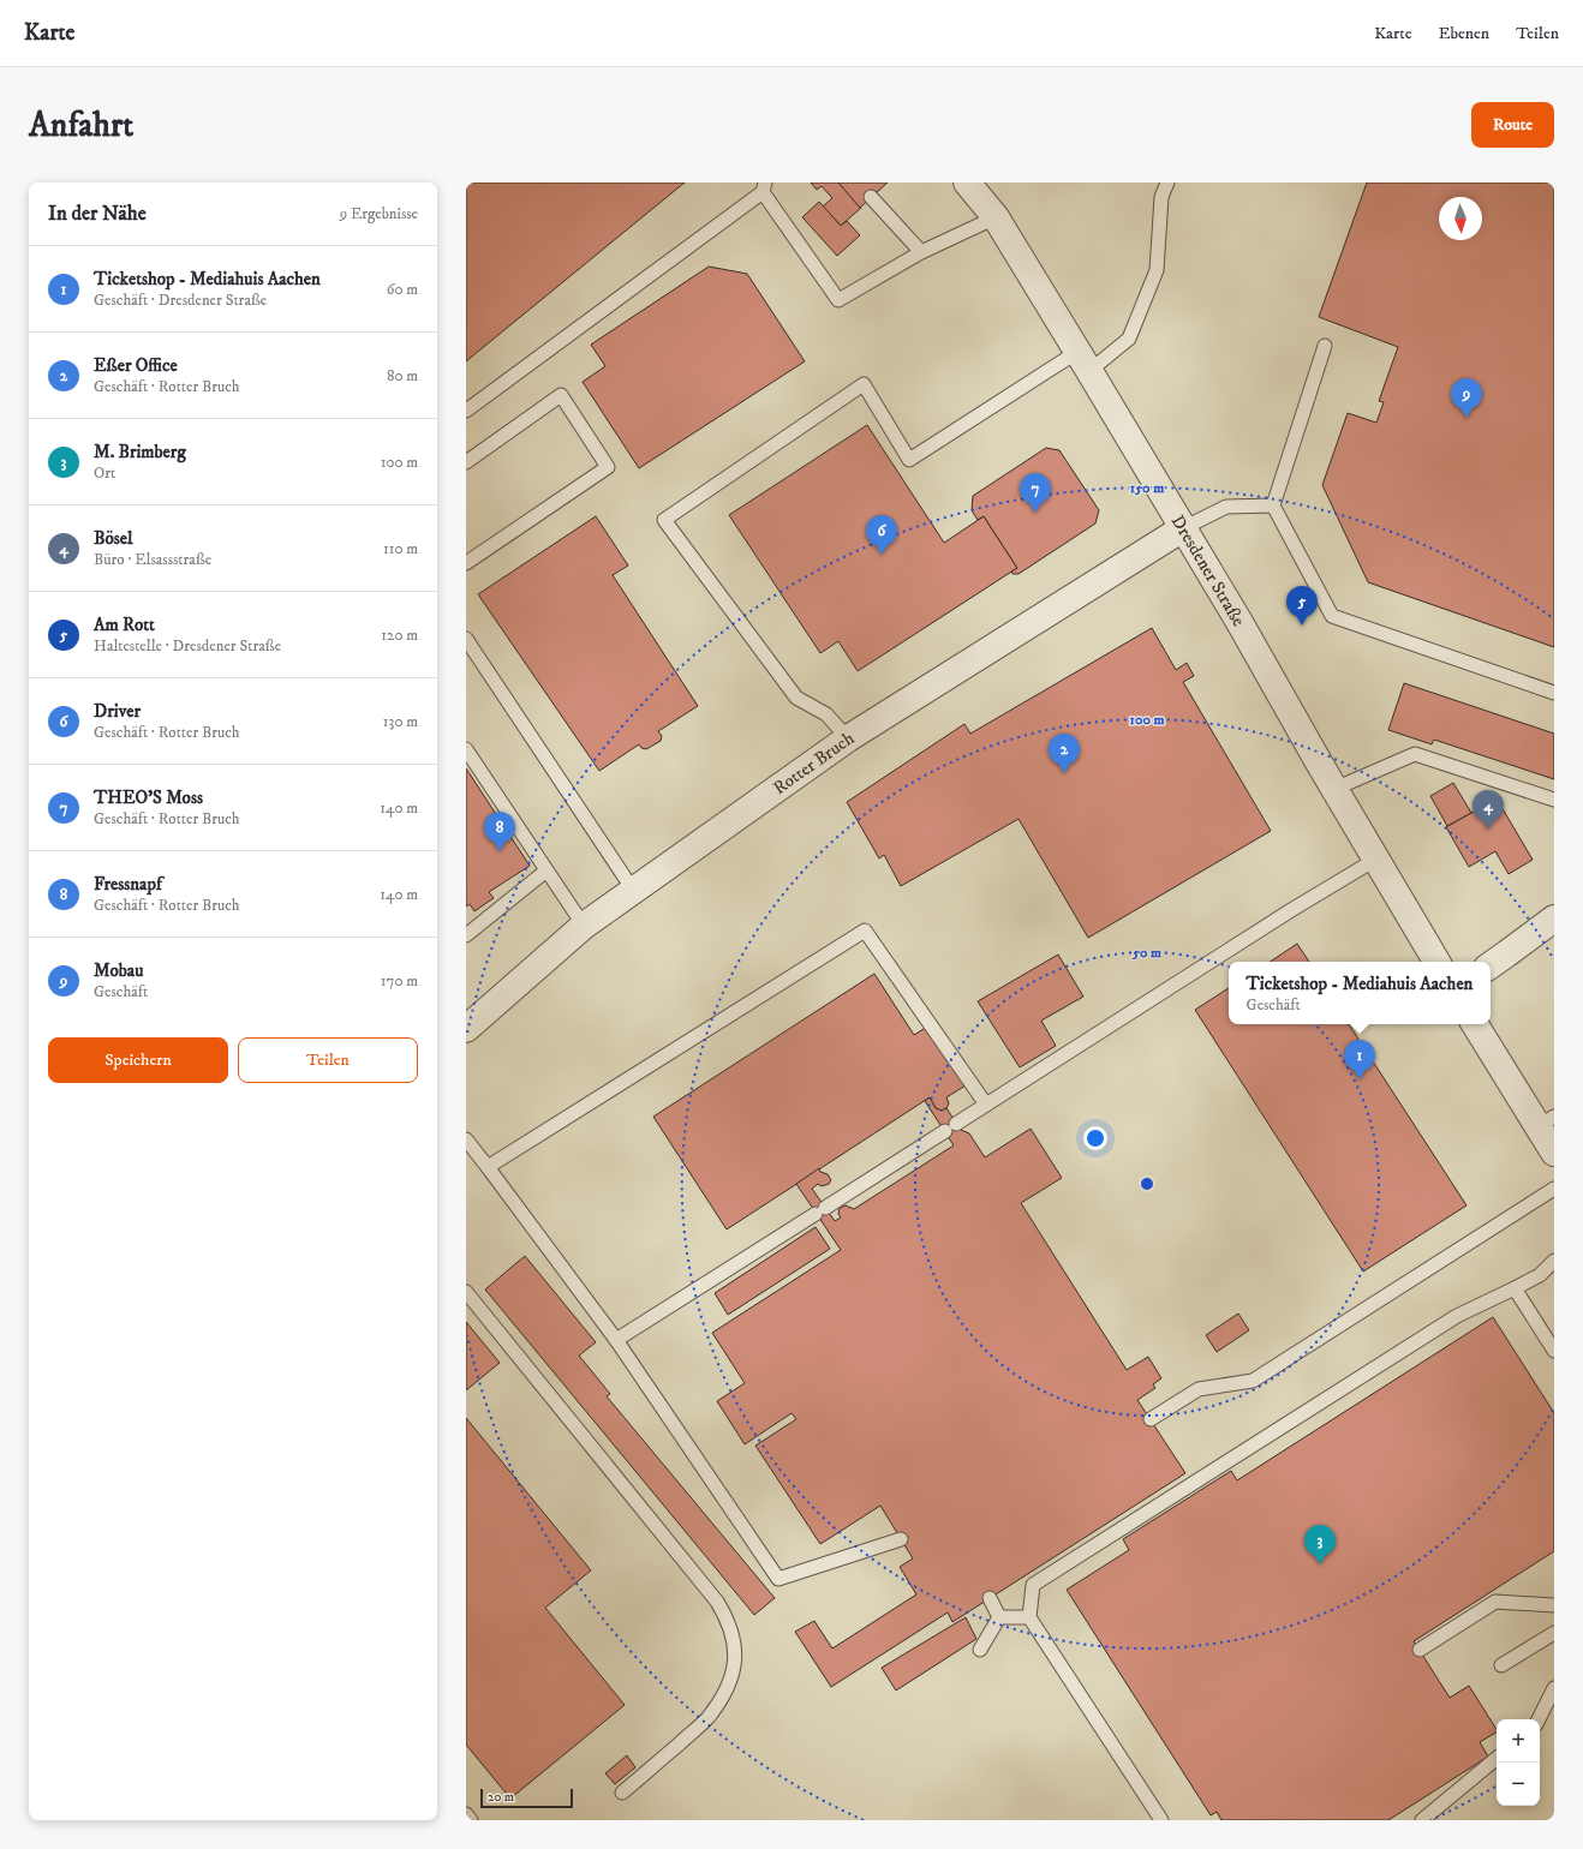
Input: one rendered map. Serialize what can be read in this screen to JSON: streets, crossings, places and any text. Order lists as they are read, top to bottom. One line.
{"streets":{"street":["Dresdener Straße","Rotter Bruch"]},"crossings":[["Dresdener Straße","Rotter Bruch"]],"scale_bar":"20 m","north":"bottom","page":{"header":"Karte","nav":["Karte","Ebenen","Teilen"],"buttons":["Route",["Speichern","Teilen"]],"title":"Anfahrt","heading":["In der Nähe","9 Ergebnisse"],"list":[{"mark":"1","name":"Ticketshop - Mediahuis Aachen","note":"Geschäft · Dresdener Straße","value":"60 m"},{"mark":"2","name":"Eßer Office","note":"Geschäft · Rotter Bruch","value":"80 m"},{"mark":"3","name":"M. Brimberg","note":"Ort","value":"100 m"},{"mark":"4","name":"Bösel","note":"Büro · Elsassstraße","value":"110 m"},{"mark":"5","name":"Am Rott","note":"Haltestelle · Dresdener Straße","value":"120 m"},{"mark":"6","name":"Driver","note":"Geschäft · Rotter Bruch","value":"130 m"},{"mark":"7","name":"THEO'S Moss","note":"Geschäft · Rotter Bruch","value":"140 m"},{"mark":"8","name":"Fressnapf","note":"Geschäft · Rotter Bruch","value":"140 m"},{"mark":"9","name":"Mobau","note":"Geschäft","value":"170 m"}],"pins":["9","7","6","5","2","4","8","1","3"],"popup":["Ticketshop - Mediahuis Aachen","Geschäft"],"map_buttons":["+","−"],"scale":"20 m"},"rings":["150 m","100 m","50 m"]}
